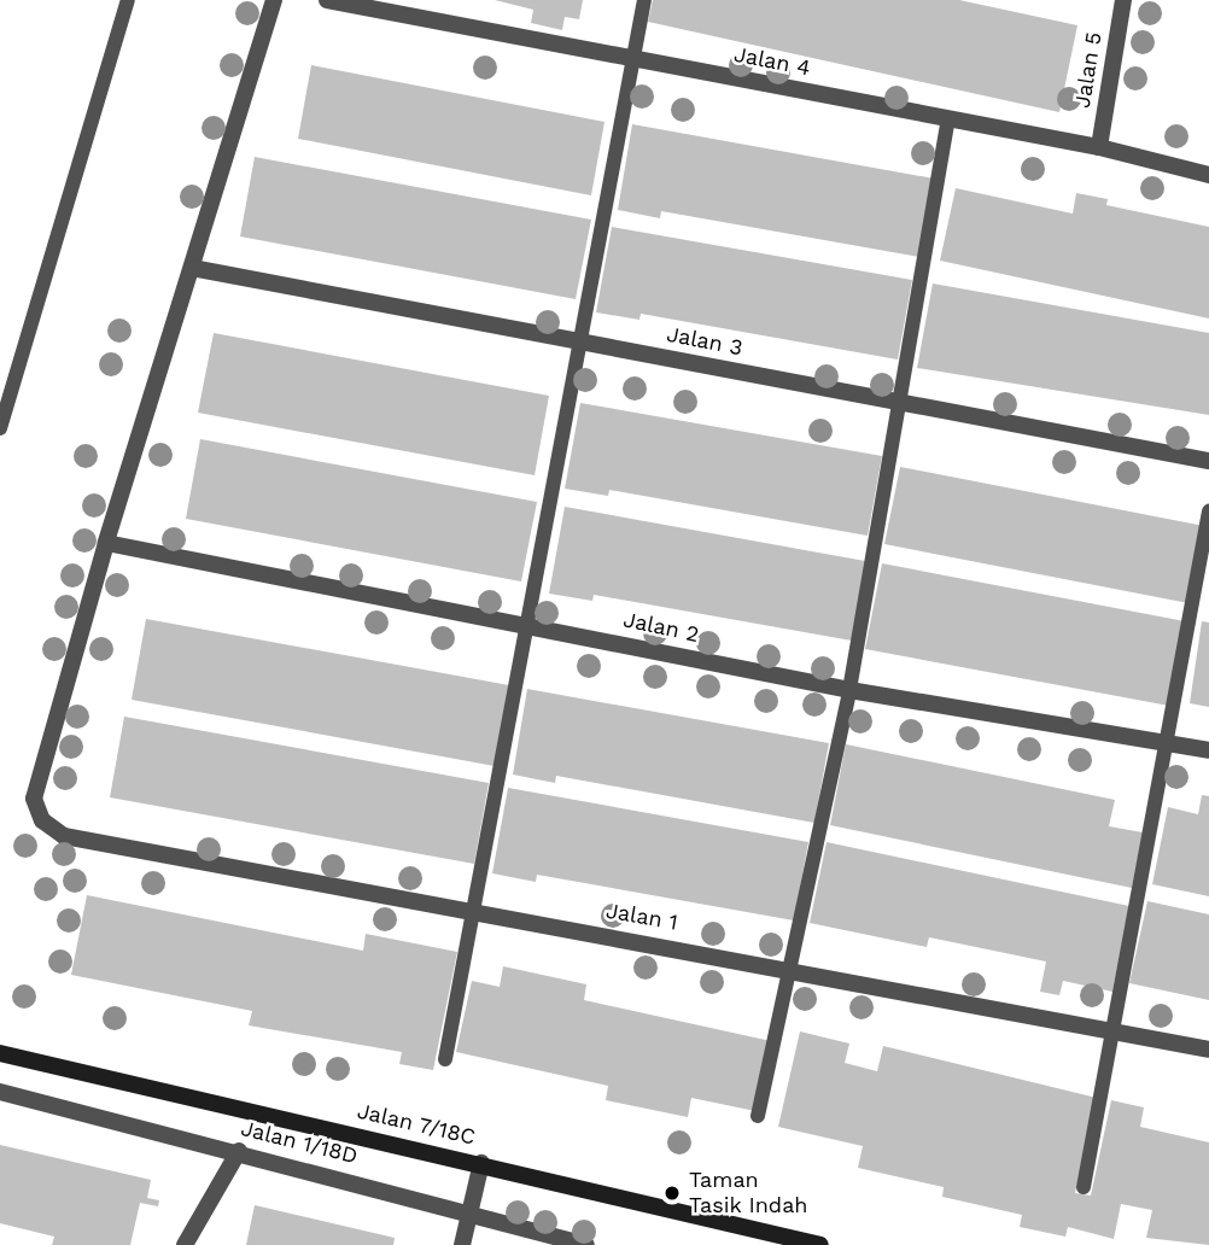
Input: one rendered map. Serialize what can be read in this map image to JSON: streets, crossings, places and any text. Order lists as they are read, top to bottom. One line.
{"streets":{"street":["Jalan 4","Jalan 5","Jalan 3","Jalan 2","Jalan 1","Jalan 7/18C","Jalan 1/18D"]},"crossings":[["Jalan 4","Jalan 5"],["Jalan 2","Jalan 1"]],"places":["Taman Tasik Indah"]}
